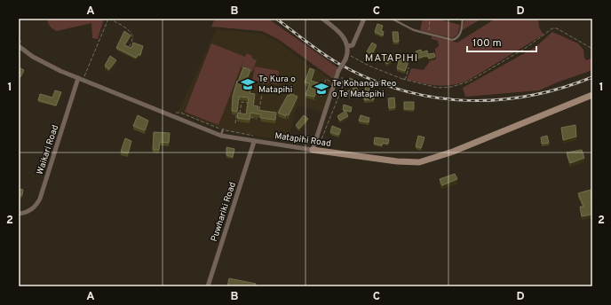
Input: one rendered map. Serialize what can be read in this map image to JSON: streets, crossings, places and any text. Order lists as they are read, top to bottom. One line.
{"streets":{"street":["Matapihi Road","Waikari Road","Puwhariki Road"]},"crossings":[["Matapihi Road","Waikari Road"],["Matapihi Road","Puwhariki Road"]],"districts":["MATAPIHI"],"places":{"school or university":["Te Kura o Matapihi","Te Kohanga Reo o Te Matapihi"]},"scale_bar":"100 m","grid":{"columns":["A","B","C","D"],"rows":["1","2"]}}
